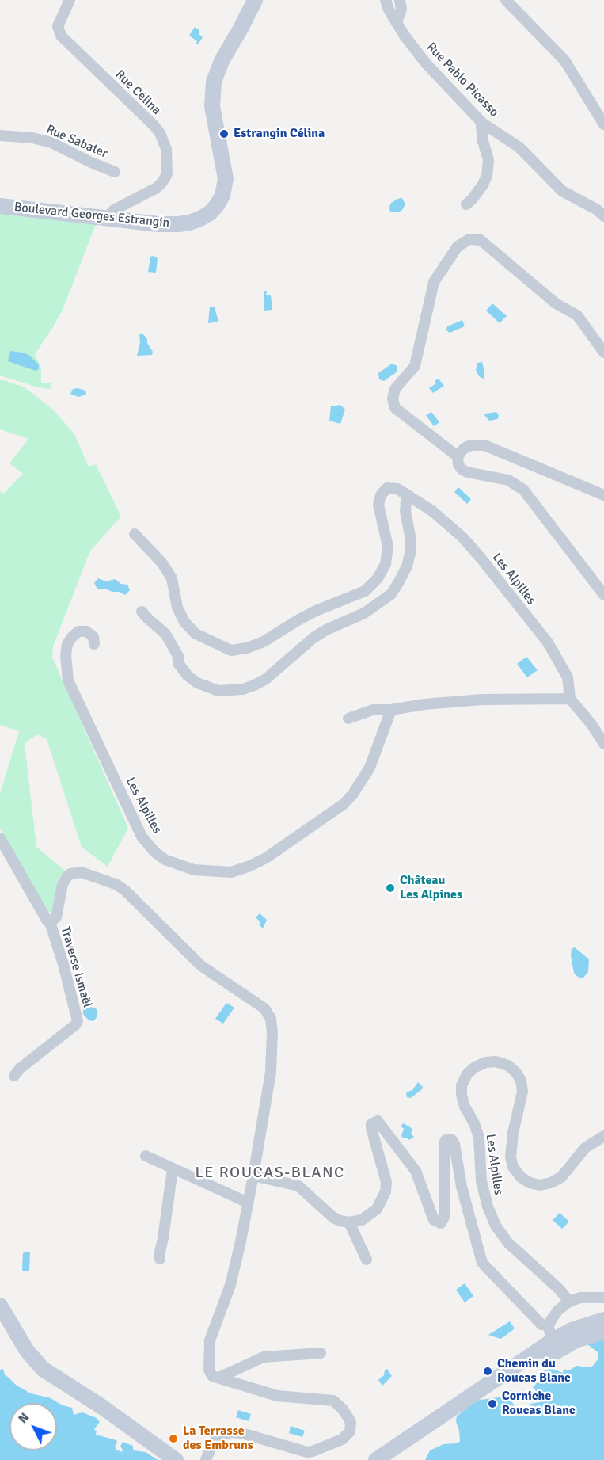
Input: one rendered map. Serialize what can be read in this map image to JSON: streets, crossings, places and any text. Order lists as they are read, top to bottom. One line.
{"streets":{"main road":["Boulevard Georges Estrangin"],"street":["Rue Pablo Picasso","Rue Célina","Rue Sabater","Les Alpilles","Traverse Ismaël"]},"crossings":[["Rue Célina","Boulevard Georges Estrangin"]],"districts":["LE ROUCAS-BLANC"],"places":["Estrangin Célina","Château Les Alpines","Chemin du Roucas Blanc","Corniche Roucas Blanc","La Terrasse des Embruns"],"north":"top left"}
